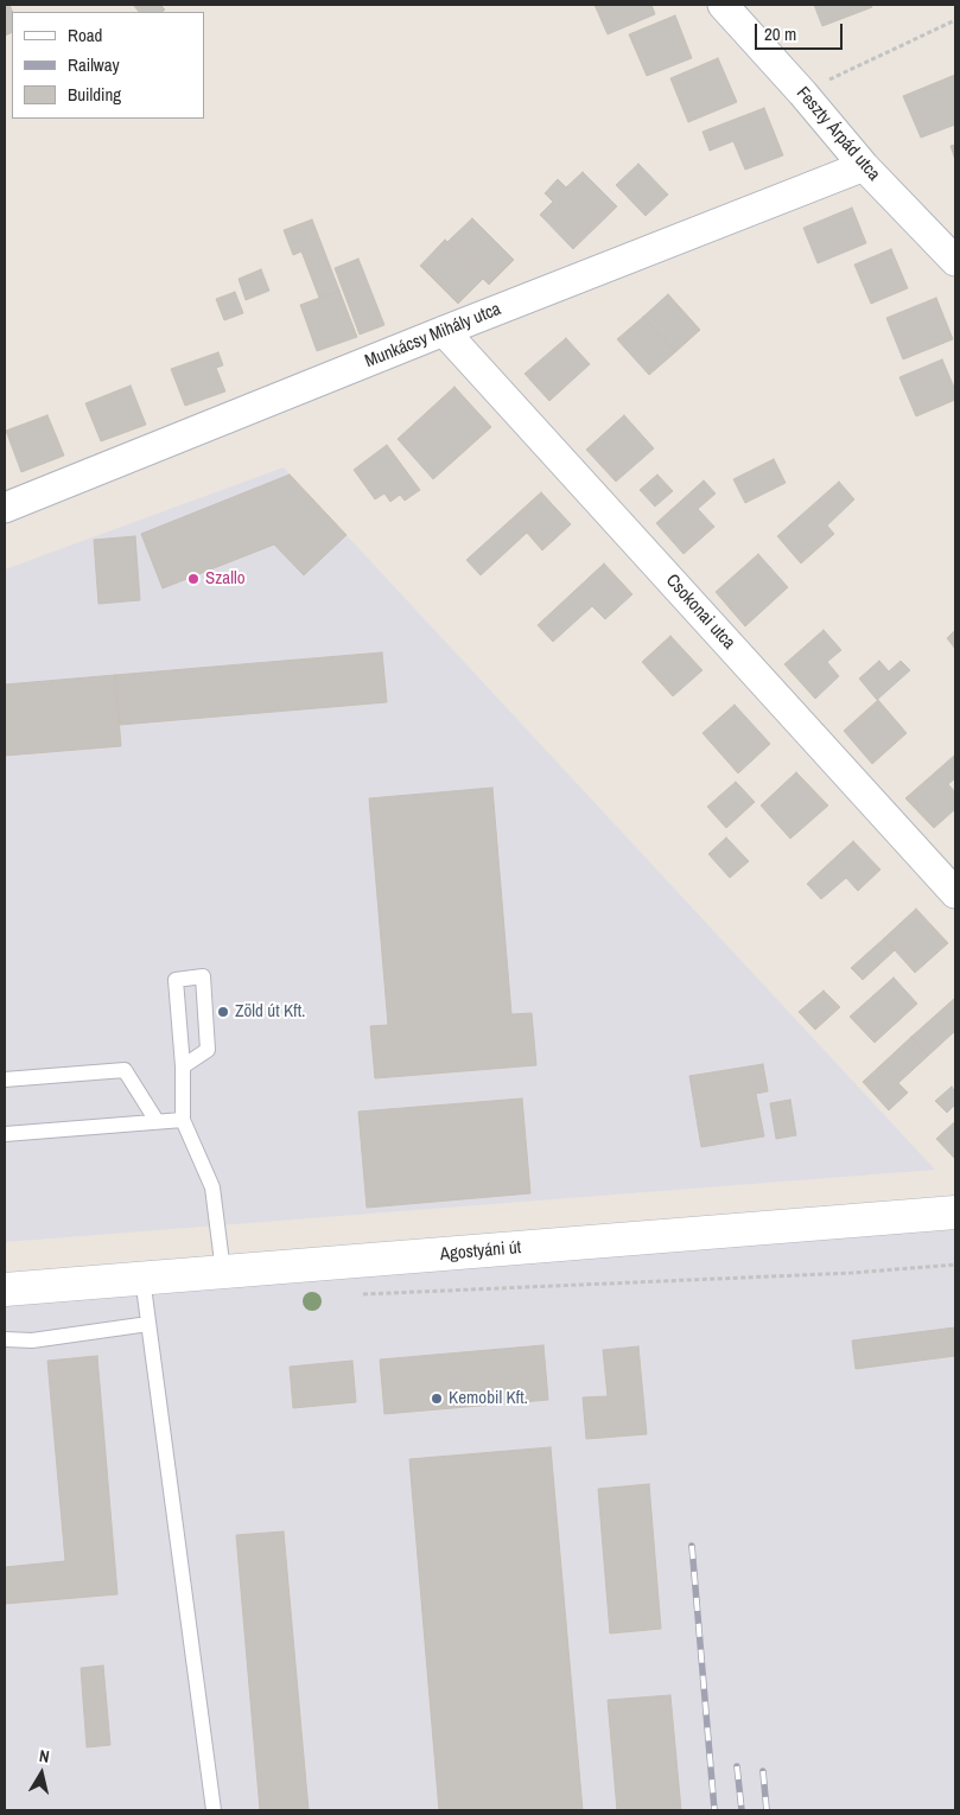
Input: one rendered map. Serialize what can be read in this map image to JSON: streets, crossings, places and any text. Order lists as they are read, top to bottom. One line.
{"streets":{"main road":["Agostyáni út"],"street":["Feszty Árpád utca","Munkácsy Mihály utca","Csokonai utca"]},"crossings":[["Feszty Árpád utca","Munkácsy Mihály utca"],["Munkácsy Mihály utca","Csokonai utca"]],"places":["Szallo","Zöld út Kft.","Kemobil Kft."],"legend":["Road","Railway","Building"],"scale_bar":"20 m","north":"top"}
